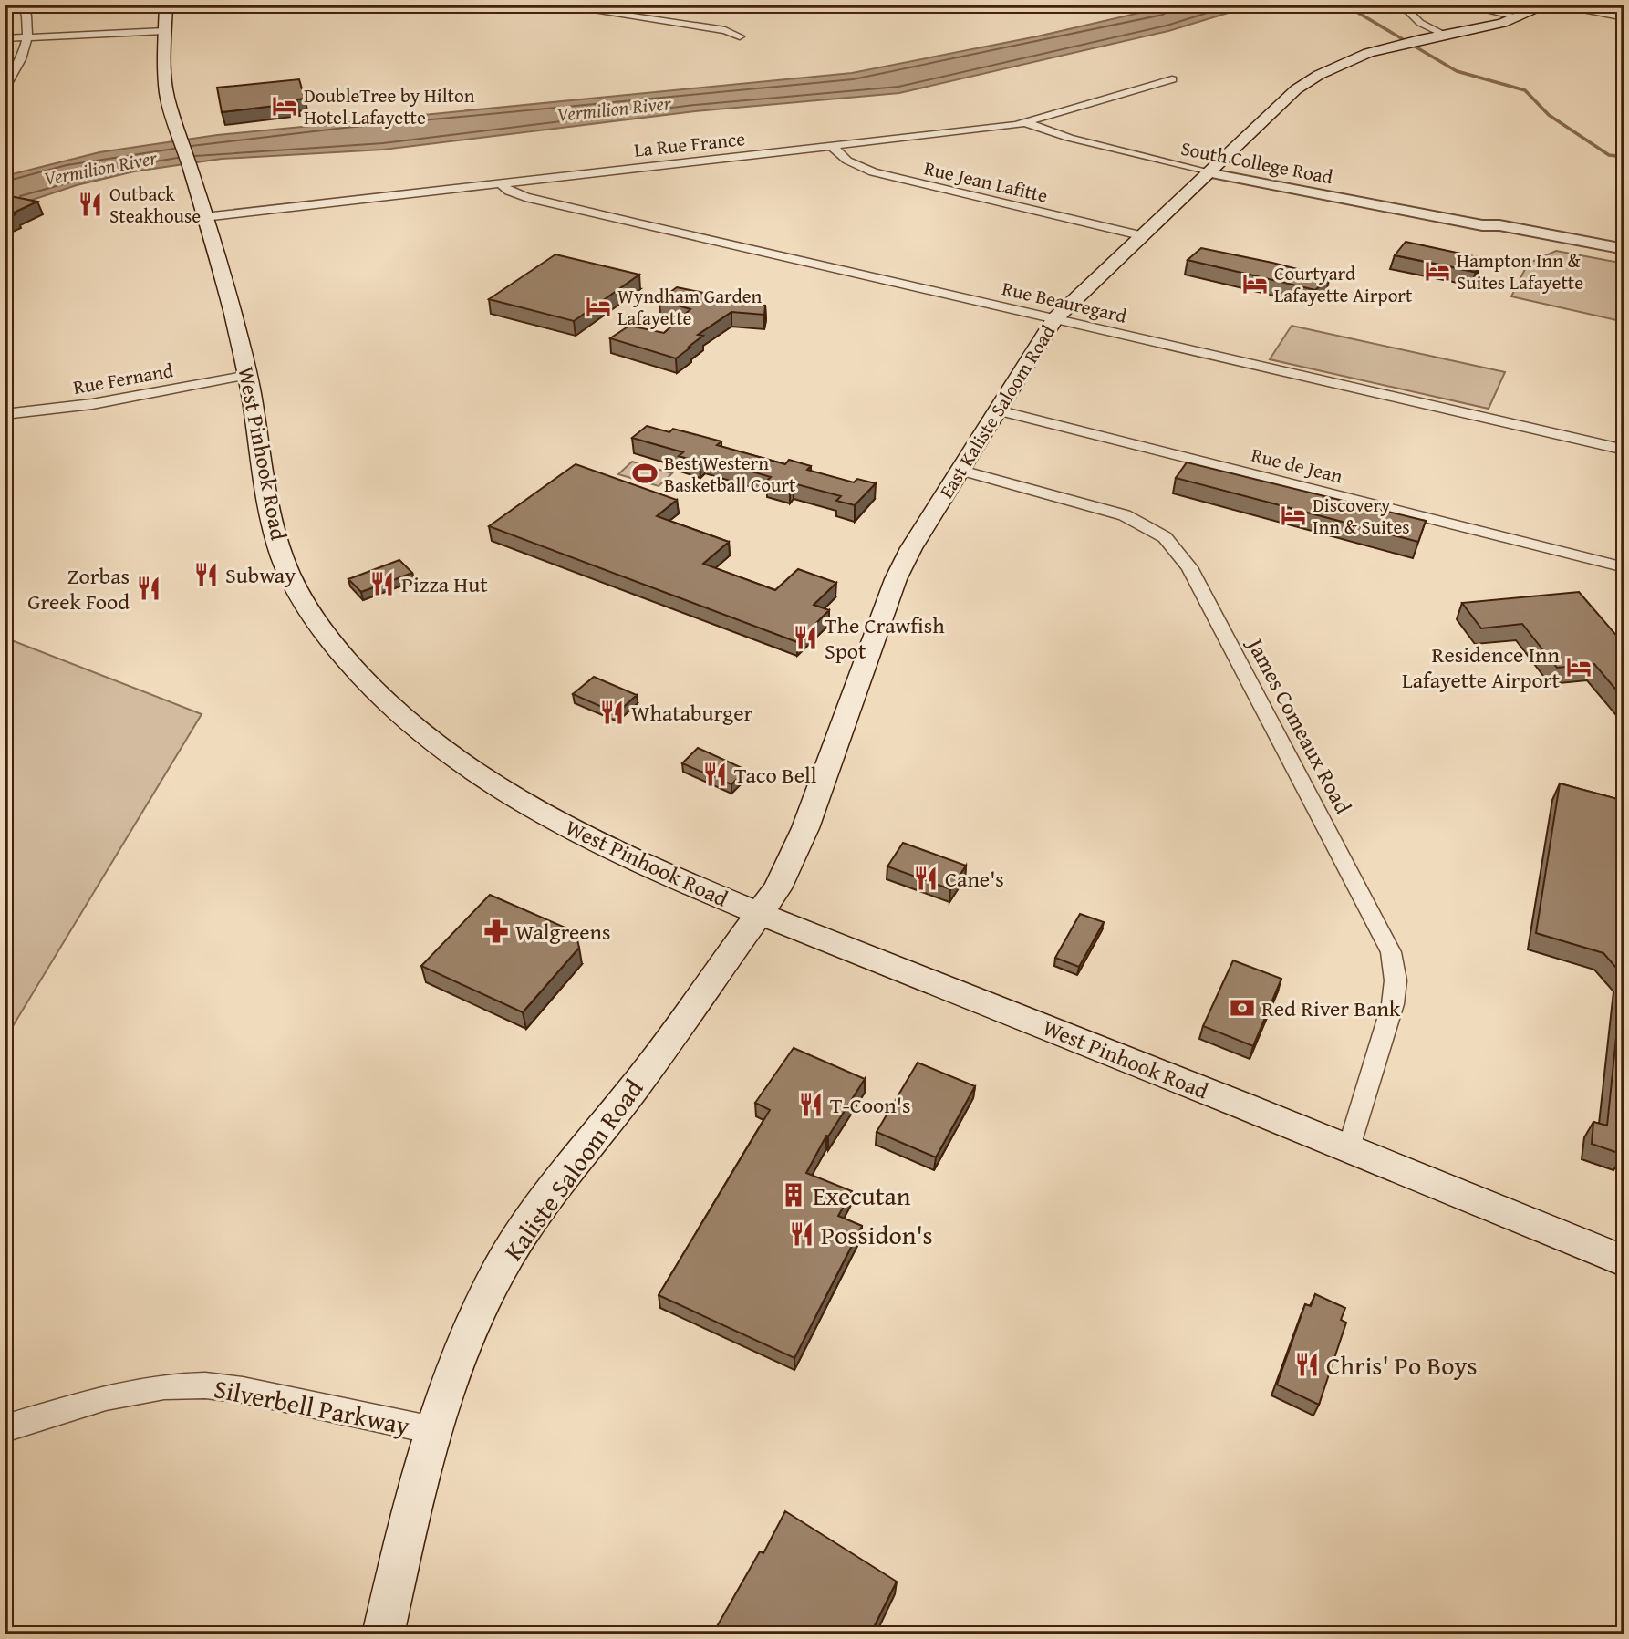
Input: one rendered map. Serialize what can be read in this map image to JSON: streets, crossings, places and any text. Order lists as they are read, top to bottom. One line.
{"streets":{"main road":["East Kaliste Saloom Road","West Pinhook Road","Kaliste Saloom Road"],"street":["La Rue France","South College Road","Rue Jean Lafitte","Rue Beauregard","Rue Fernand","Rue de Jean","James Comeaux Road","Silverbell Parkway"]},"crossings":[["La Rue France","South College Road"],["La Rue France","Rue Jean Lafitte"],["La Rue France","Rue Beauregard"],["La Rue France","West Pinhook Road"],["South College Road","East Kaliste Saloom Road"],["Rue Jean Lafitte","East Kaliste Saloom Road"],["Rue Beauregard","East Kaliste Saloom Road"],["Rue Fernand","West Pinhook Road"],["East Kaliste Saloom Road","West Pinhook Road"],["East Kaliste Saloom Road","Rue de Jean"],["East Kaliste Saloom Road","James Comeaux Road"],["East Kaliste Saloom Road","Kaliste Saloom Road"],["West Pinhook Road","James Comeaux Road"],["West Pinhook Road","Kaliste Saloom Road"],["Kaliste Saloom Road","Silverbell Parkway"]],"water":["Vermilion River"],"places":{"hotel":["DoubleTree by Hilton Hotel Lafayette","Hampton Inn & Suites Lafayette","Courtyard Lafayette Airport","Wyndham Garden Lafayette","Discovery Inn & Suites","Residence Inn Lafayette Airport"],"restaurant":["Outback Steakhouse","Subway","Pizza Hut","Zorbas Greek Food","The Crawfish Spot","Whataburger","Taco Bell","Cane's","T-Coon's","Possidon's","Chris' Po Boys"],"sports":["Best Western Basketball Court"],"pharmacy":["Walgreens"],"bank":["Red River Bank"],"building":["Executan"]}}
